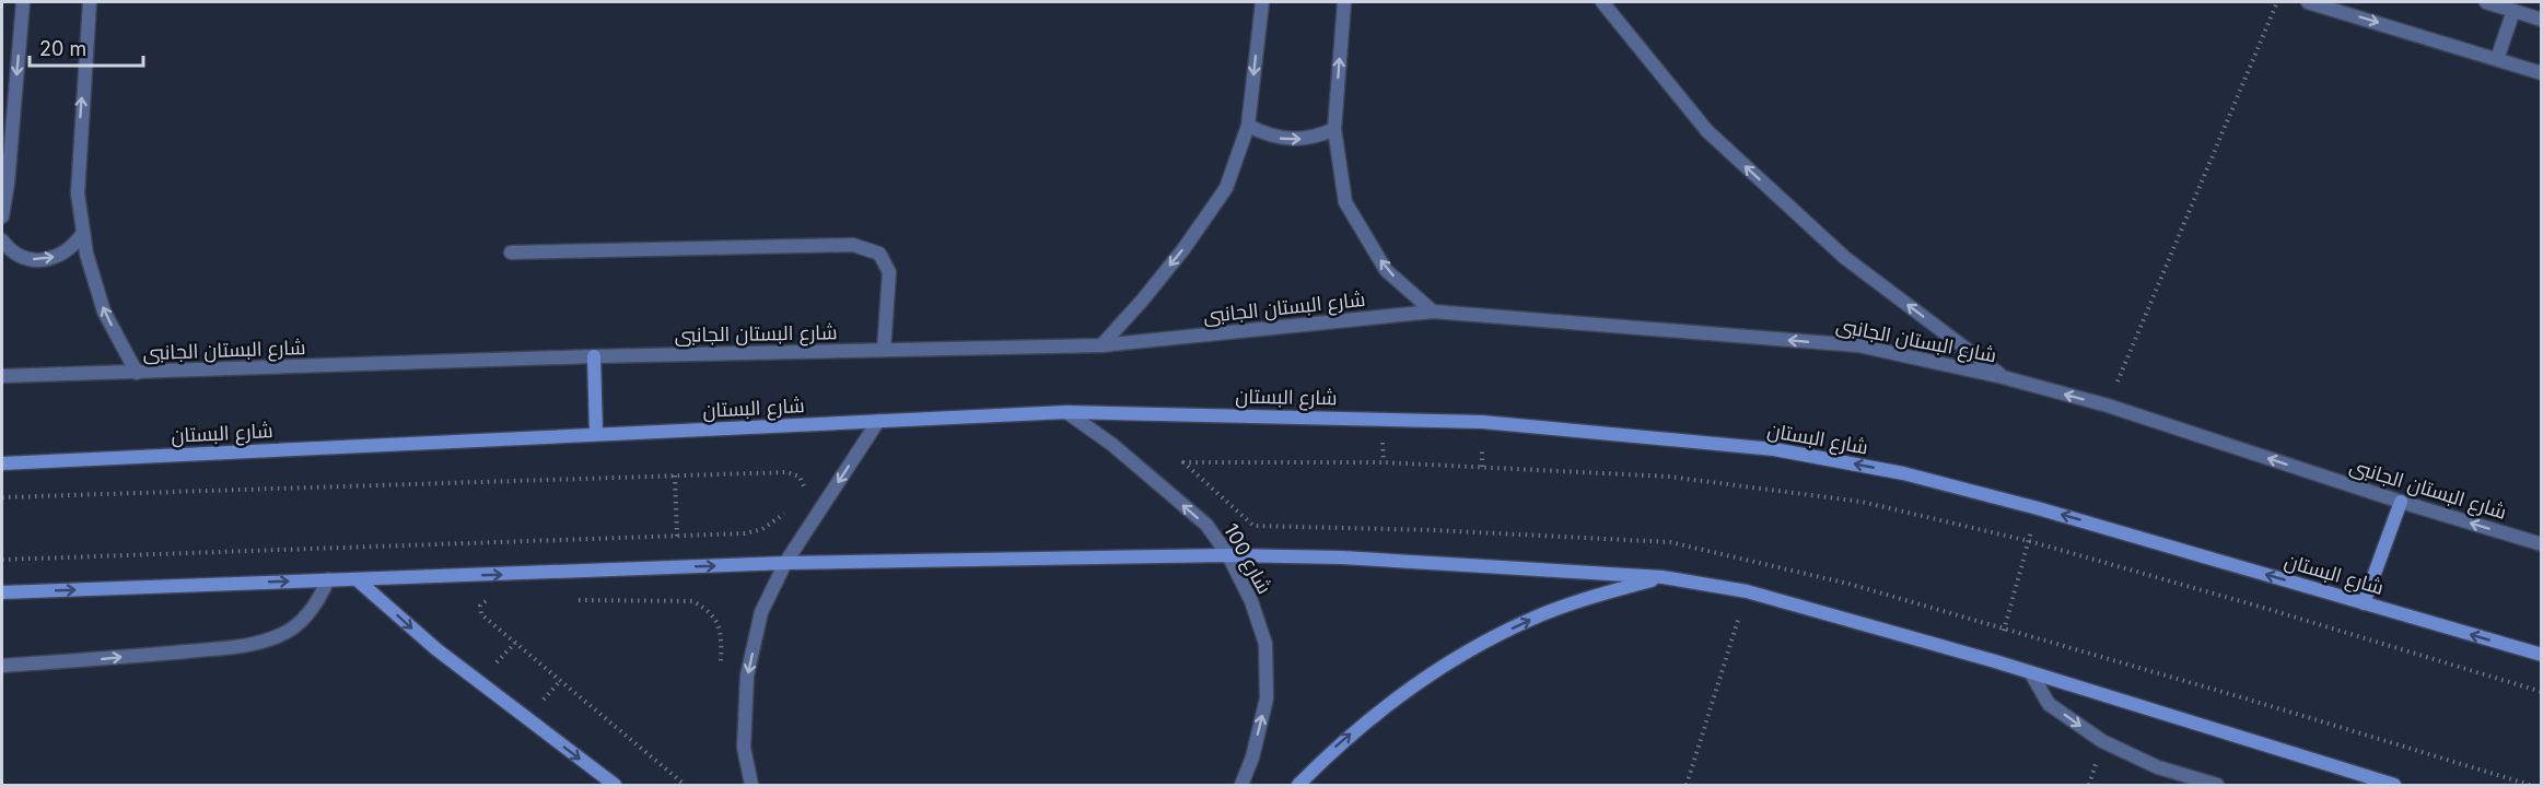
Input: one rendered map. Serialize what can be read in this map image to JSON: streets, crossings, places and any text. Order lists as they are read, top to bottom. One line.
{"streets":{"street":["شارع البستان الجانبى","شارع البستان","شارع 100"]},"crossings":[["شارع البستان","شارع 100"]],"one_way":["شارع البستان الجانبى","شارع البستان","شارع 100"],"scale_bar":"20 m"}
